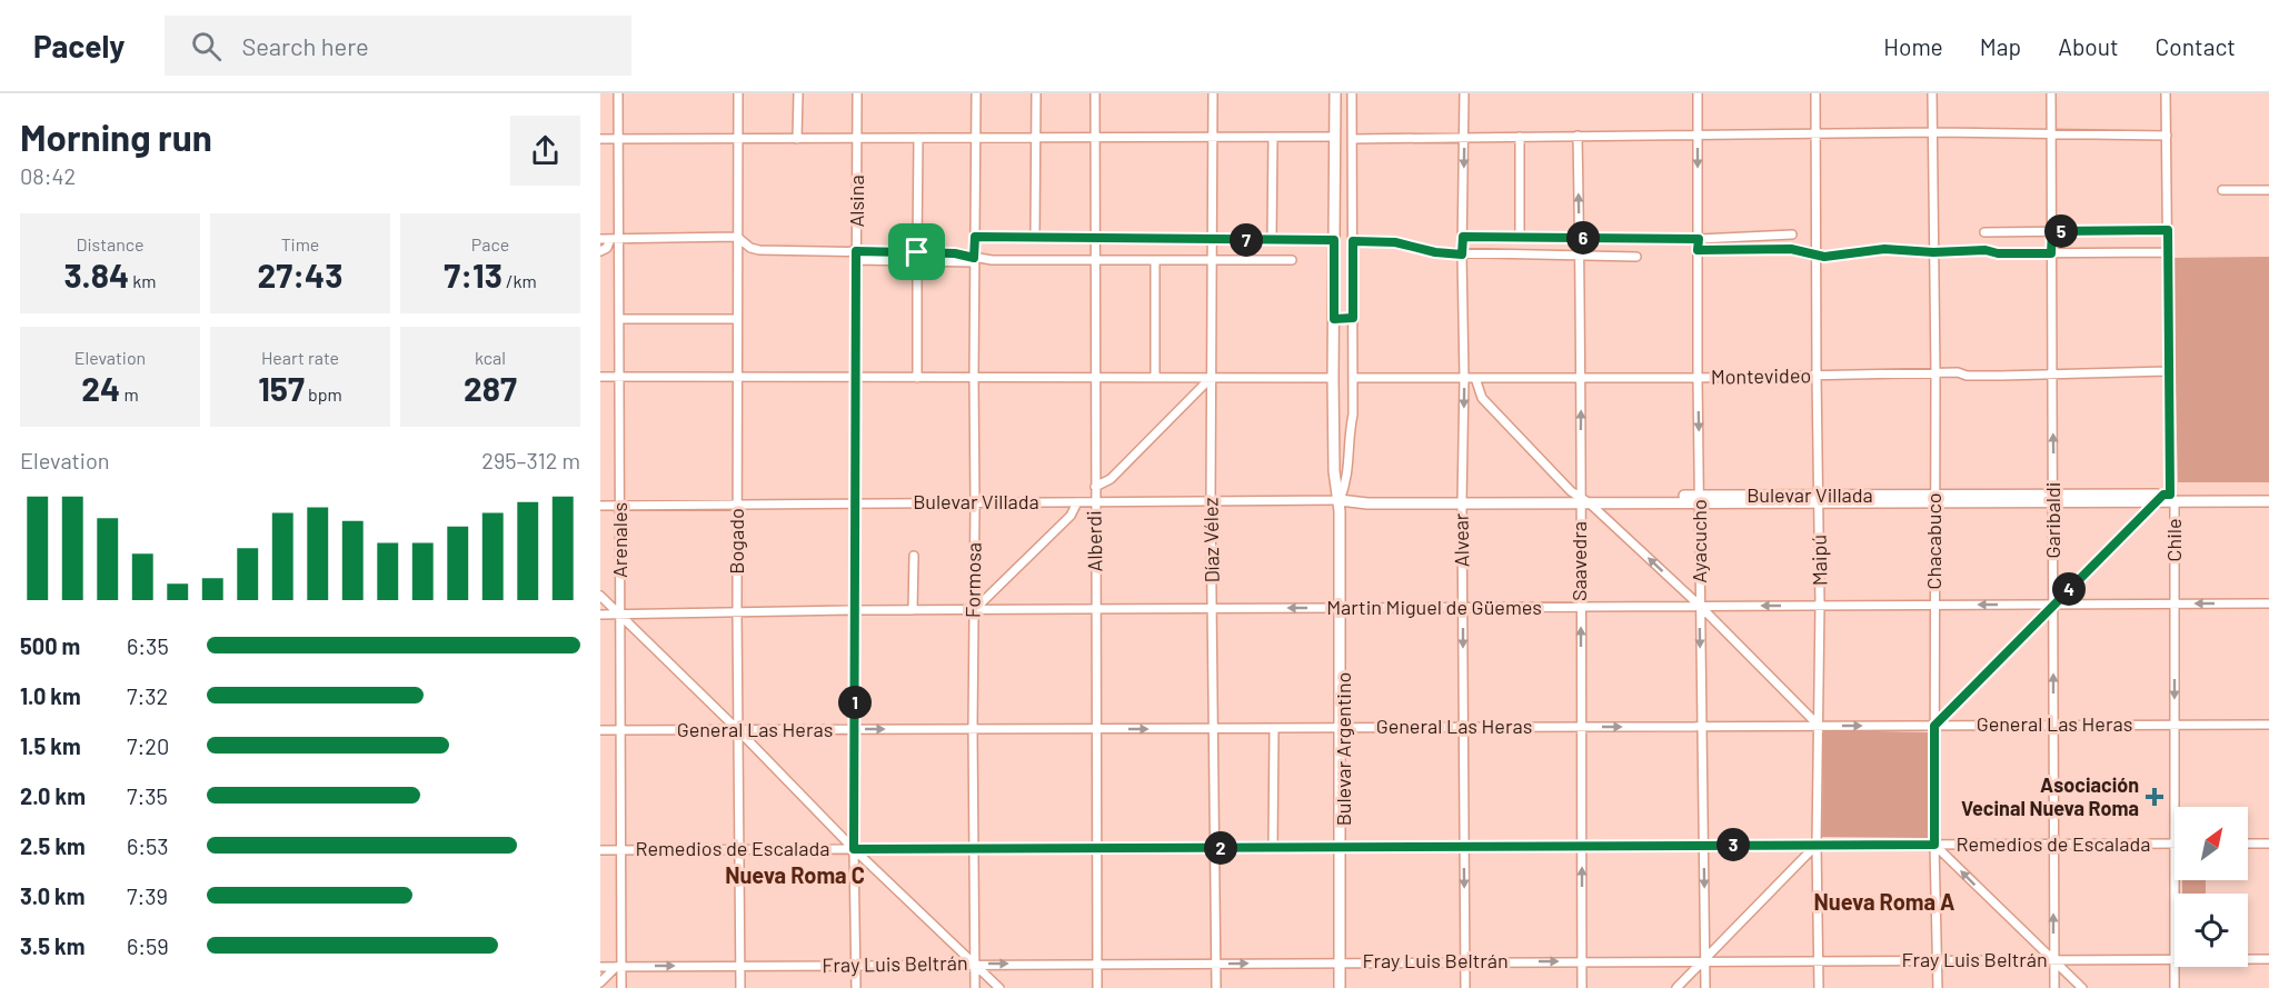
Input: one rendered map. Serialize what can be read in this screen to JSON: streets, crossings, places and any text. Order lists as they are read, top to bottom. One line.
{"streets":{"main road":["Bulevar Villada","Bulevar Argentino"],"street":["Alsina","Montevideo","Garibaldi","Arenales","Díaz Vélez","Alvear","Chile","Bogado","Alberdi","Ayacucho","Chacabuco","Maipú","Saavedra","Formosa","Martin Miguel de Güemes","General Las Heras","Remedios de Escalada","Fray Luis Beltrán"]},"crossings":[["Alsina","Bulevar Villada"],["Alsina","Martin Miguel de Güemes"],["Alsina","General Las Heras"],["Alsina","Remedios de Escalada"],["Alsina","Fray Luis Beltrán"],["Montevideo","Garibaldi"],["Montevideo","Alvear"],["Montevideo","Chile"],["Montevideo","Ayacucho"],["Montevideo","Chacabuco"],["Montevideo","Maipú"],["Montevideo","Saavedra"],["Bulevar Villada","Garibaldi"],["Bulevar Villada","Arenales"],["Bulevar Villada","Díaz Vélez"],["Bulevar Villada","Alvear"],["Bulevar Villada","Chile"],["Bulevar Villada","Bogado"],["Bulevar Villada","Alberdi"],["Bulevar Villada","Ayacucho"],["Bulevar Villada","Chacabuco"],["Bulevar Villada","Maipú"],["Bulevar Villada","Saavedra"],["Bulevar Villada","Formosa"],["Bulevar Villada","Bulevar Argentino"],["Garibaldi","Martin Miguel de Güemes"],["Garibaldi","General Las Heras"],["Garibaldi","Remedios de Escalada"],["Garibaldi","Fray Luis Beltrán"],["Arenales","Martin Miguel de Güemes"],["Arenales","General Las Heras"],["Arenales","Remedios de Escalada"],["Arenales","Fray Luis Beltrán"],["Díaz Vélez","Martin Miguel de Güemes"],["Díaz Vélez","General Las Heras"],["Díaz Vélez","Remedios de Escalada"],["Díaz Vélez","Fray Luis Beltrán"],["Alvear","Martin Miguel de Güemes"],["Alvear","General Las Heras"],["Alvear","Remedios de Escalada"],["Alvear","Fray Luis Beltrán"],["Chile","Martin Miguel de Güemes"],["Chile","General Las Heras"],["Bogado","Martin Miguel de Güemes"],["Bogado","General Las Heras"],["Bogado","Remedios de Escalada"],["Bogado","Fray Luis Beltrán"],["Alberdi","Martin Miguel de Güemes"],["Alberdi","General Las Heras"],["Alberdi","Remedios de Escalada"],["Alberdi","Fray Luis Beltrán"],["Ayacucho","Martin Miguel de Güemes"],["Ayacucho","General Las Heras"],["Ayacucho","Remedios de Escalada"],["Ayacucho","Fray Luis Beltrán"],["Chacabuco","Martin Miguel de Güemes"],["Chacabuco","General Las Heras"],["Chacabuco","Remedios de Escalada"],["Chacabuco","Fray Luis Beltrán"],["Maipú","Martin Miguel de Güemes"],["Maipú","General Las Heras"],["Maipú","Remedios de Escalada"],["Maipú","Fray Luis Beltrán"],["Saavedra","Martin Miguel de Güemes"],["Saavedra","General Las Heras"],["Saavedra","Remedios de Escalada"],["Saavedra","Fray Luis Beltrán"],["Formosa","Martin Miguel de Güemes"],["Formosa","General Las Heras"],["Formosa","Remedios de Escalada"],["Formosa","Fray Luis Beltrán"],["Martin Miguel de Güemes","Bulevar Argentino"],["General Las Heras","Bulevar Argentino"],["Bulevar Argentino","Remedios de Escalada"],["Bulevar Argentino","Fray Luis Beltrán"]],"one_way":["Garibaldi","Alvear","Ayacucho","Saavedra"],"districts":["Nueva Roma C","Nueva Roma A"],"places":{"health":["Asociación Vecinal Nueva Roma"]},"north":"top right","page":{"header":"Pacely","search":"Search here","nav":["Home","Map","About","Contact"],"heading":["Morning run","08:42"],"stats":[["Distance","3.84 km"],["Time","27:43"],["Pace","7:13 /km"],["Elevation","24 m"],["Heart rate","157 bpm"],["kcal","287"]],"pins":["5","6","7","4","1","3","2"],"chart":["Elevation","295–312 m"],"list":[{"name":"500 m","note":"6:35"},{"name":"1.0 km","note":"7:32"},{"name":"1.5 km","note":"7:20"},{"name":"2.0 km","note":"7:35"},{"name":"2.5 km","note":"6:53"},{"name":"3.0 km","note":"7:39"},{"name":"3.5 km","note":"6:59"}]}}
